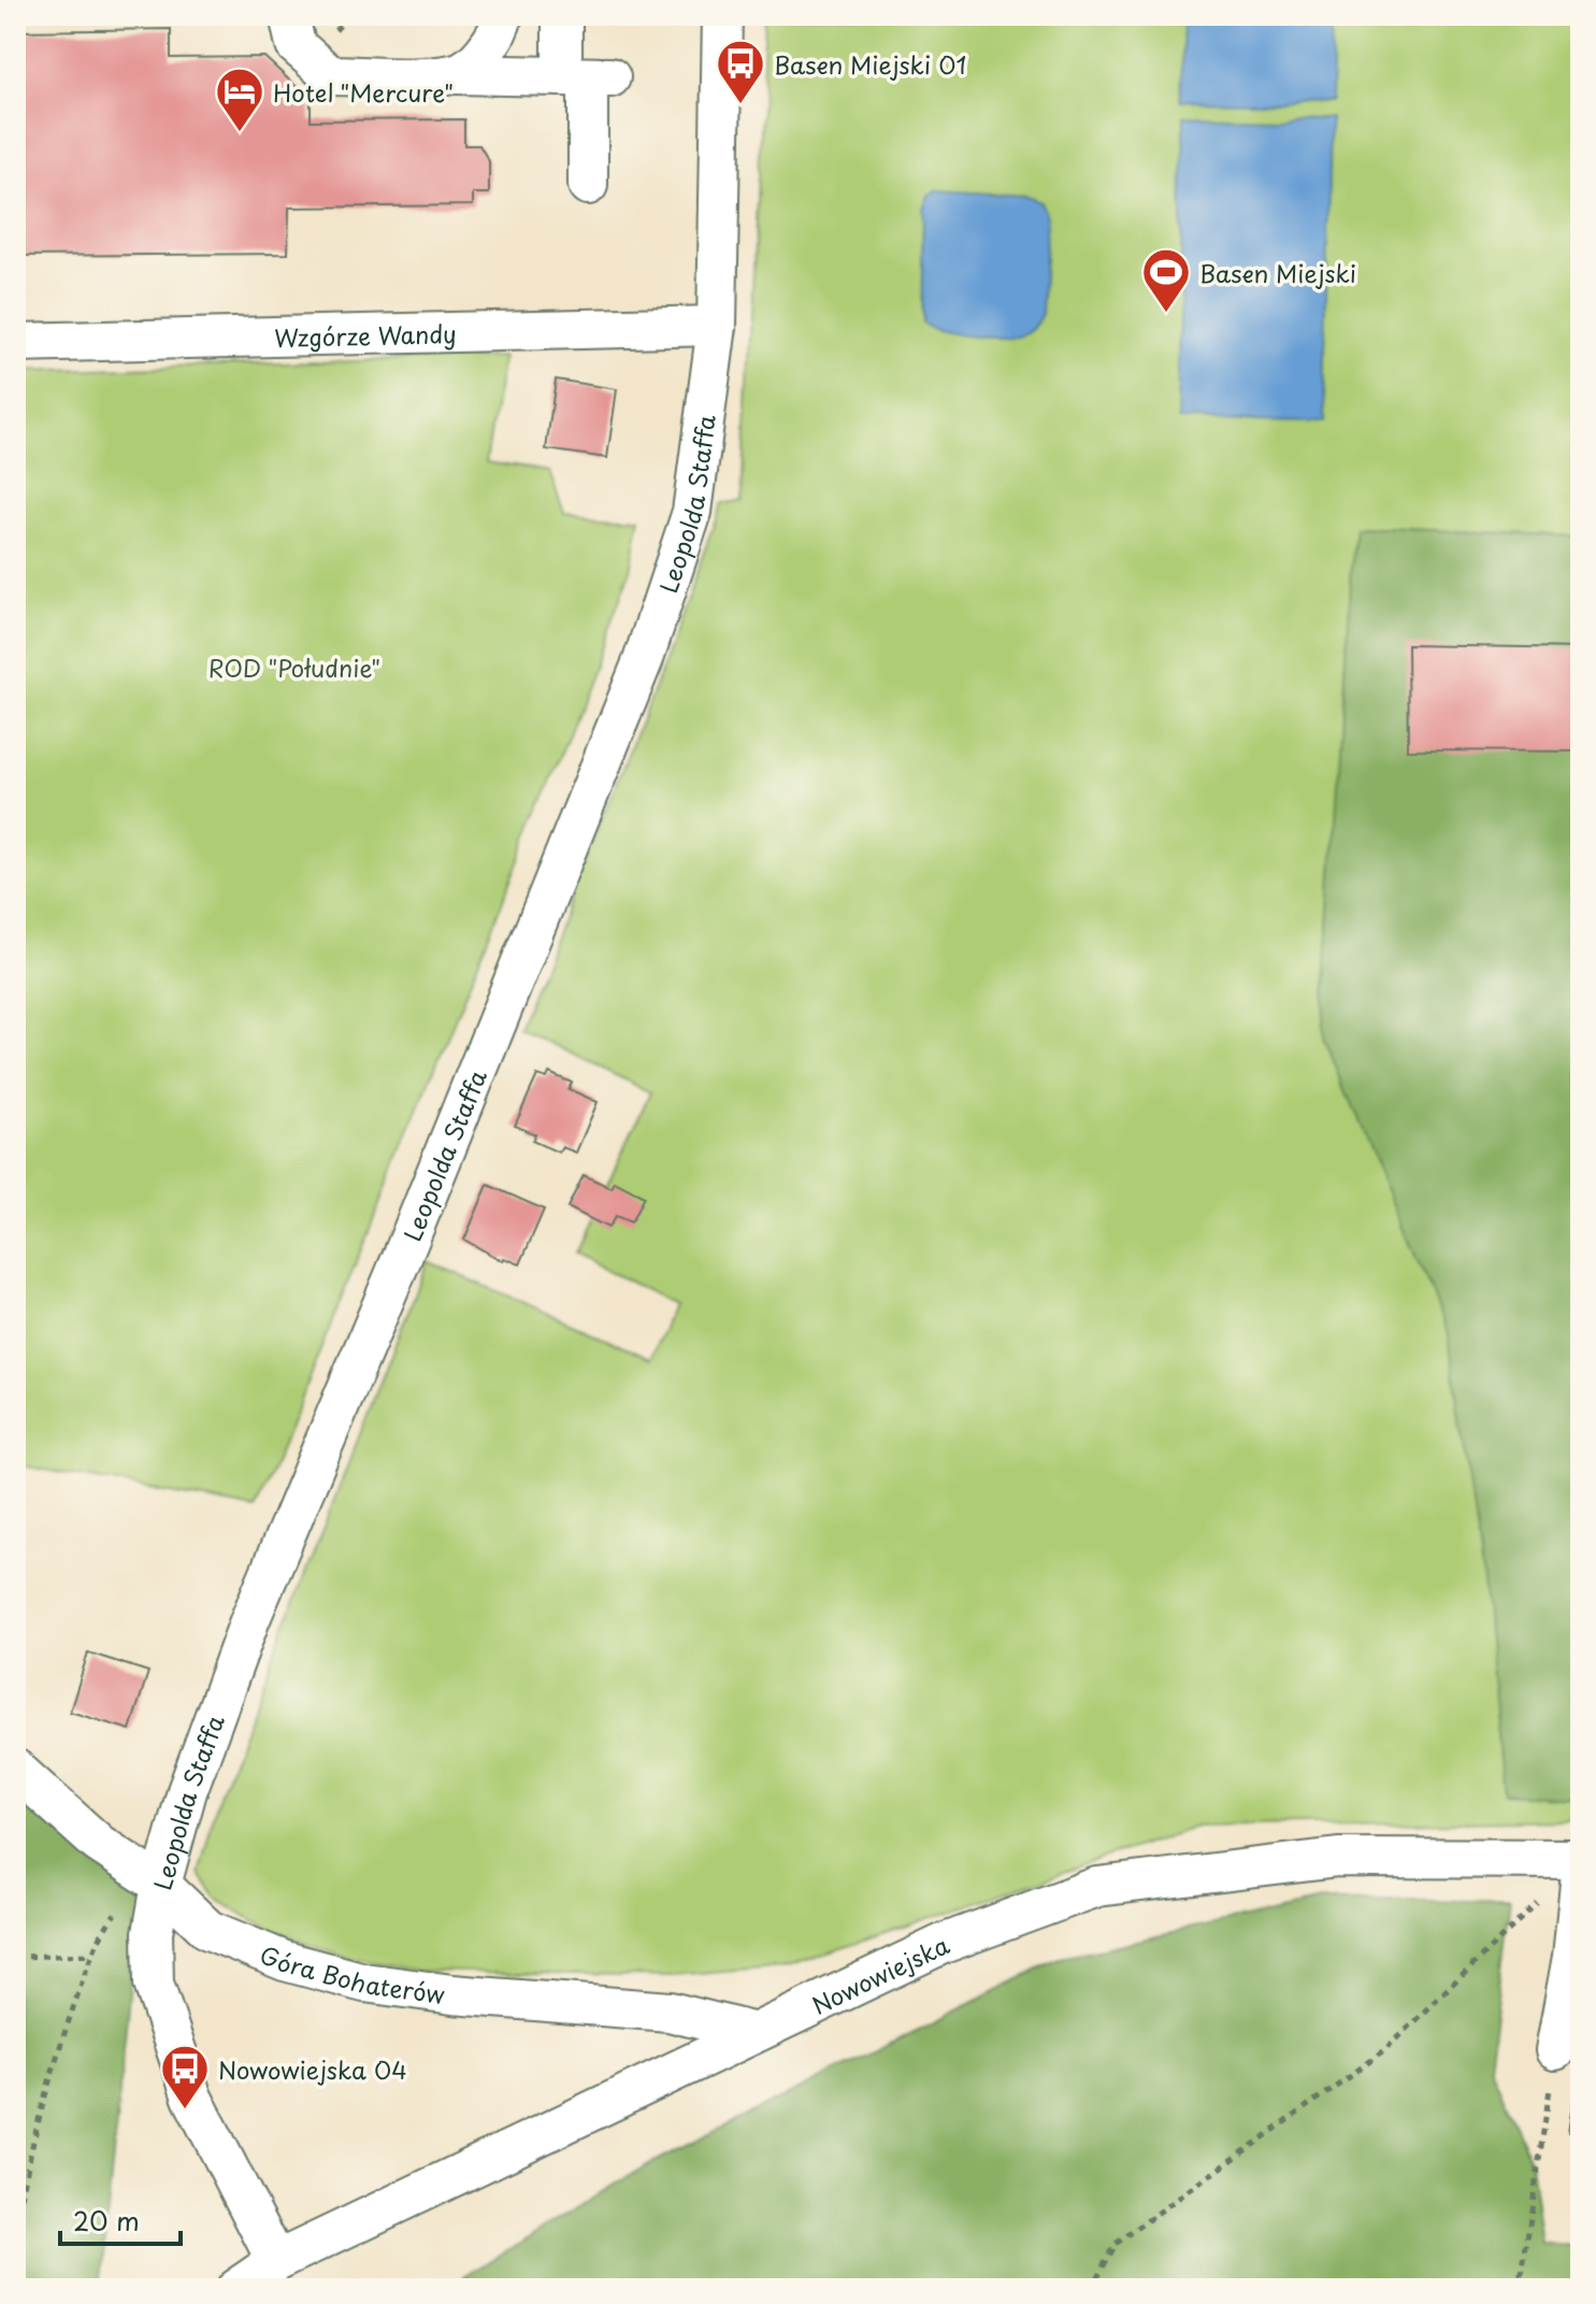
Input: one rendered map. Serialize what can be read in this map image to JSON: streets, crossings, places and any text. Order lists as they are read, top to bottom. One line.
{"streets":{"street":["Wzgórze Wandy","Leopolda Staffa","Góra Bohaterów","Nowowiejska"]},"crossings":[["Wzgórze Wandy","Leopolda Staffa"],["Leopolda Staffa","Góra Bohaterów"],["Leopolda Staffa","Nowowiejska"],["Góra Bohaterów","Nowowiejska"]],"parks":["ROD \"Południe\""],"places":{"bus stop":["Basen Miejski 01","Nowowiejska 04"],"hotel":["Hotel \"Mercure\""],"sports":["Basen Miejski"]},"scale_bar":"20 m"}
